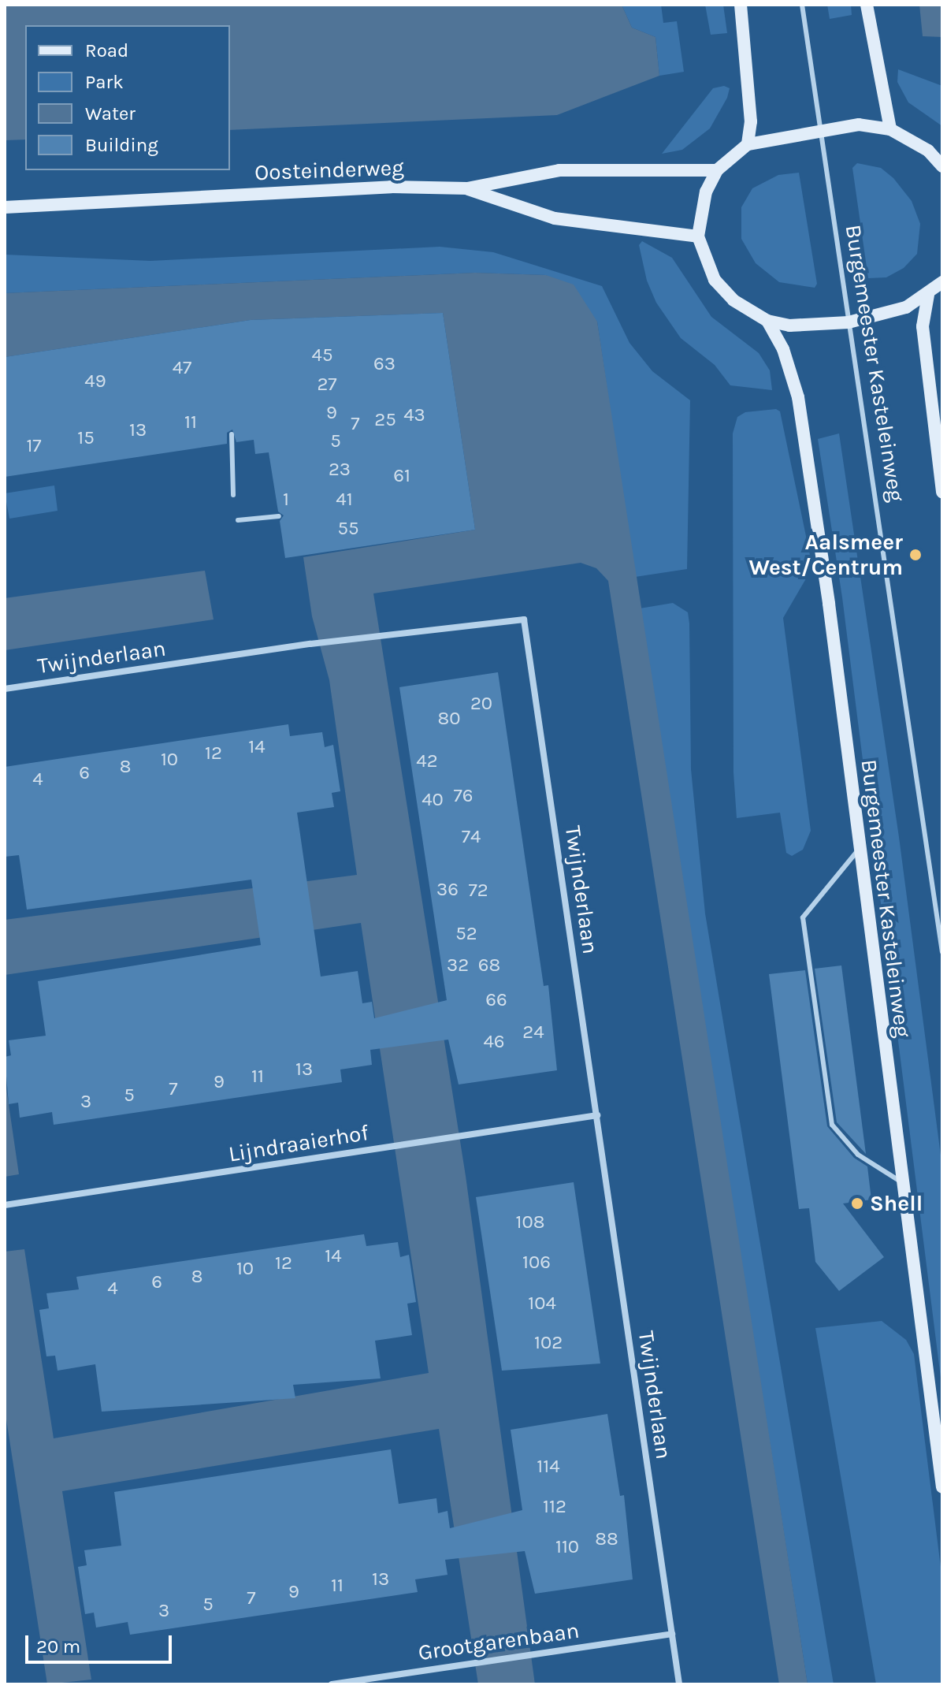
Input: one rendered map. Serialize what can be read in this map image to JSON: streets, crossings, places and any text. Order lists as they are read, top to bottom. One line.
{"streets":{"main road":["Oosteinderweg","Burgemeester Kasteleinweg"],"street":["Twijnderlaan","Lijndraaierhof","Grootgarenbaan"]},"crossings":[["Twijnderlaan","Lijndraaierhof"],["Twijnderlaan","Grootgarenbaan"]],"places":["Aalsmeer West/Centrum","Shell"],"house_numbers":["45","63","47","49","27","9","43","25","11","7","13","15","5","17","23","61","1","41","55","20","80","14","12","10","42","8","6","4","76","40","74","36","72","52","32","68","66","24","46","13","11","9","7","5","3","108","14","106","12","10","8","6","4","104","102","114","112","88","110","13","11","9","7","5","3"],"legend":["Road","Park","Water","Building"],"scale_bar":"20 m"}
